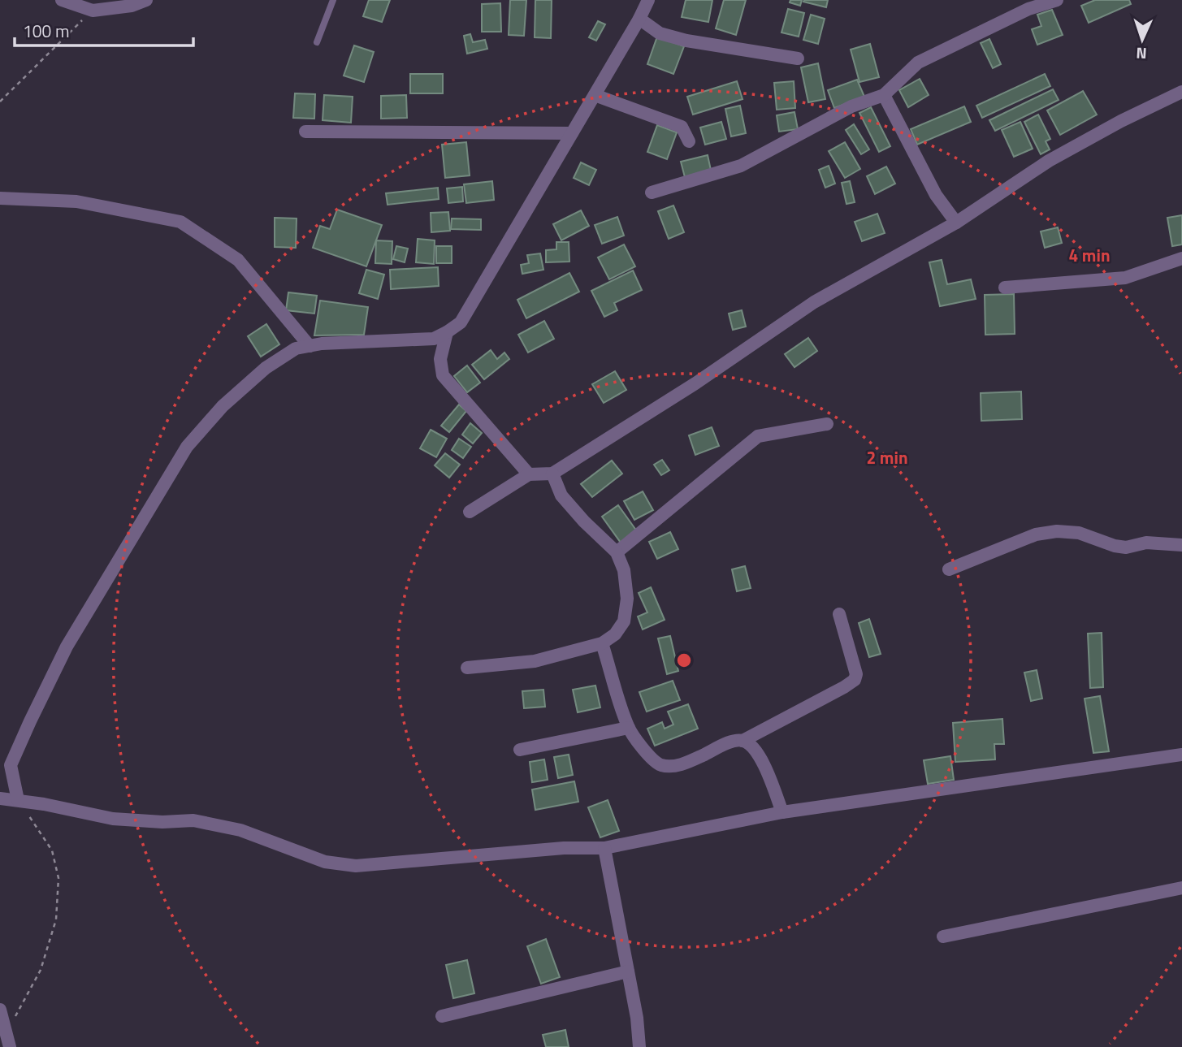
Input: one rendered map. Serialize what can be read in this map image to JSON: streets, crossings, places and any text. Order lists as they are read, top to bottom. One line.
{"scale_bar":"100 m","north":"bottom","rings":["4 min","2 min"]}
